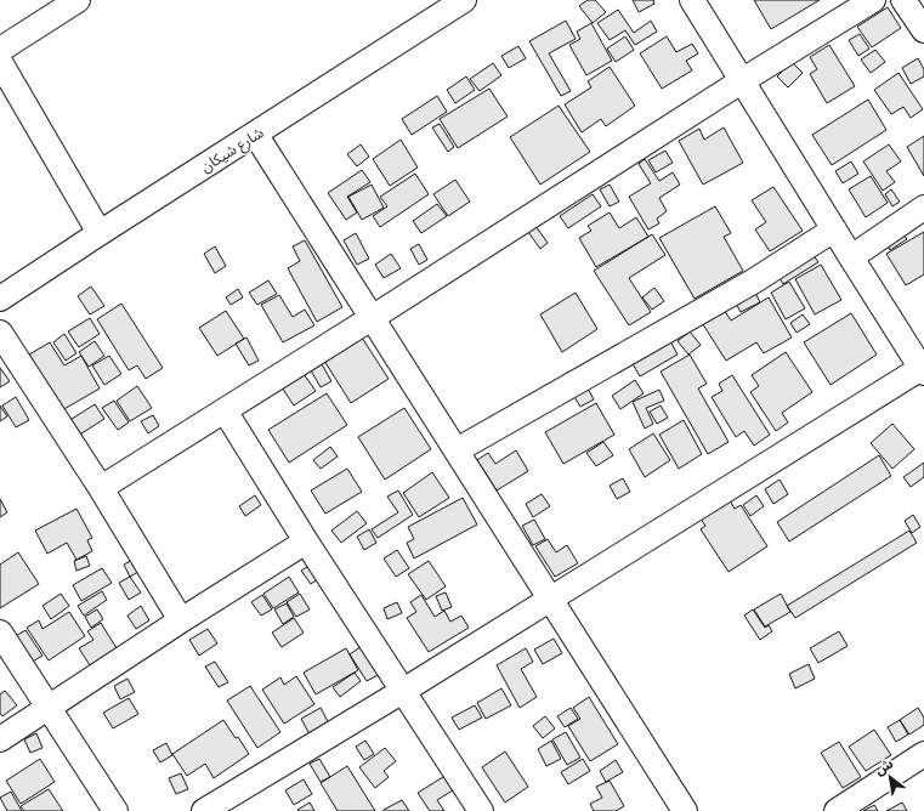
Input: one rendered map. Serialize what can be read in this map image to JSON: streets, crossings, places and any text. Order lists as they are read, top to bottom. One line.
{"streets":{"street":["شارع شيكان"]},"north":"top left"}
